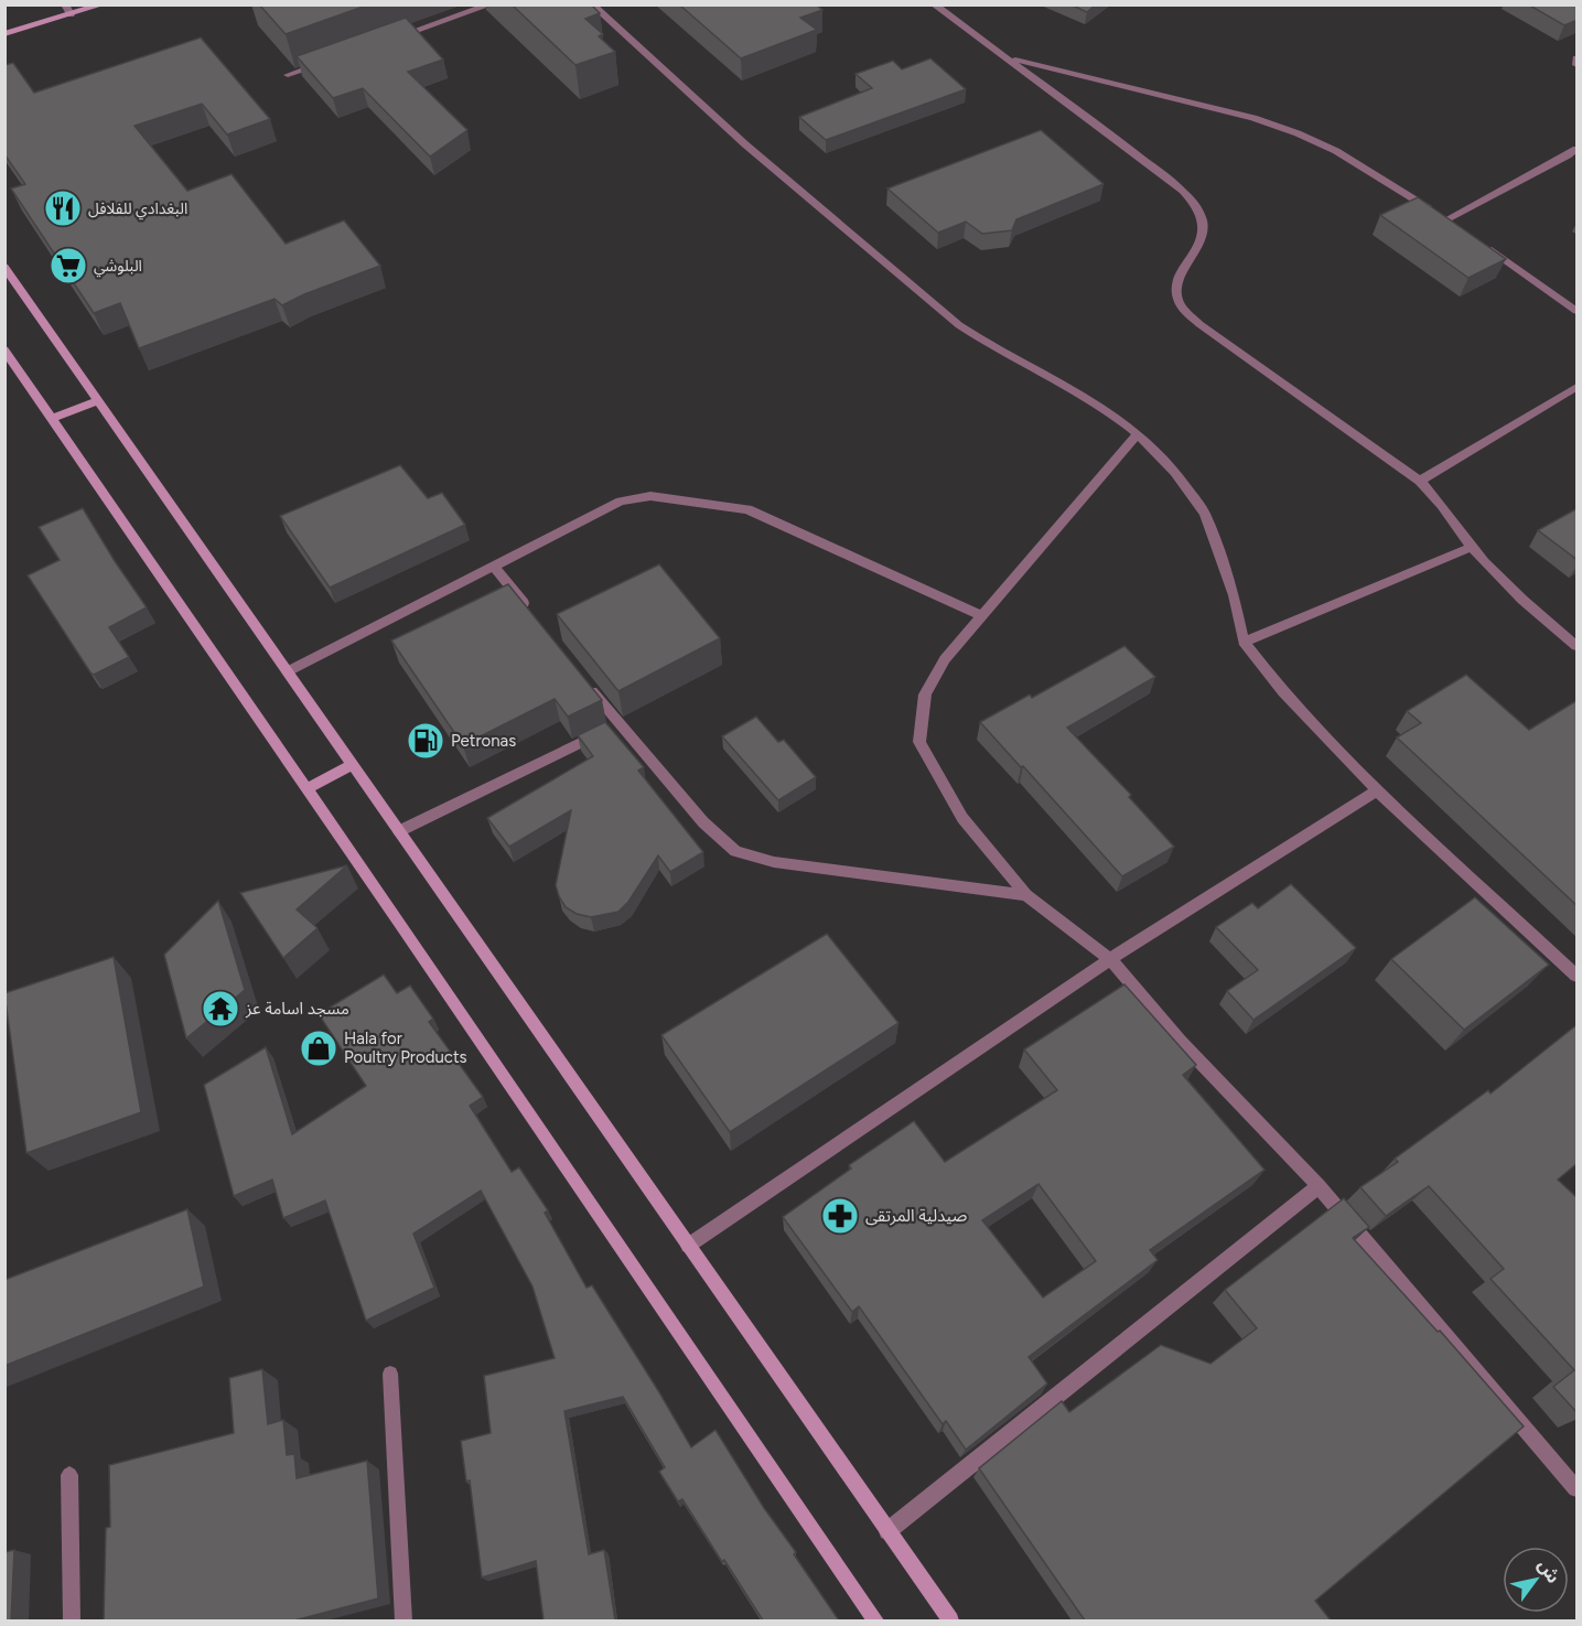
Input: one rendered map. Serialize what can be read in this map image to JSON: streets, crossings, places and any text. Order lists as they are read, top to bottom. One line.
{"places":{"restaurant":["البغدادي للفلافل"],"supermarket":["البلوشي"],"fuel station":["Petronas"],"temple":["مسجد اسامة عز"],"shop":["Hala for Poultry Products"],"pharmacy":["صيدلية المرتقى"]},"north":"top right"}
